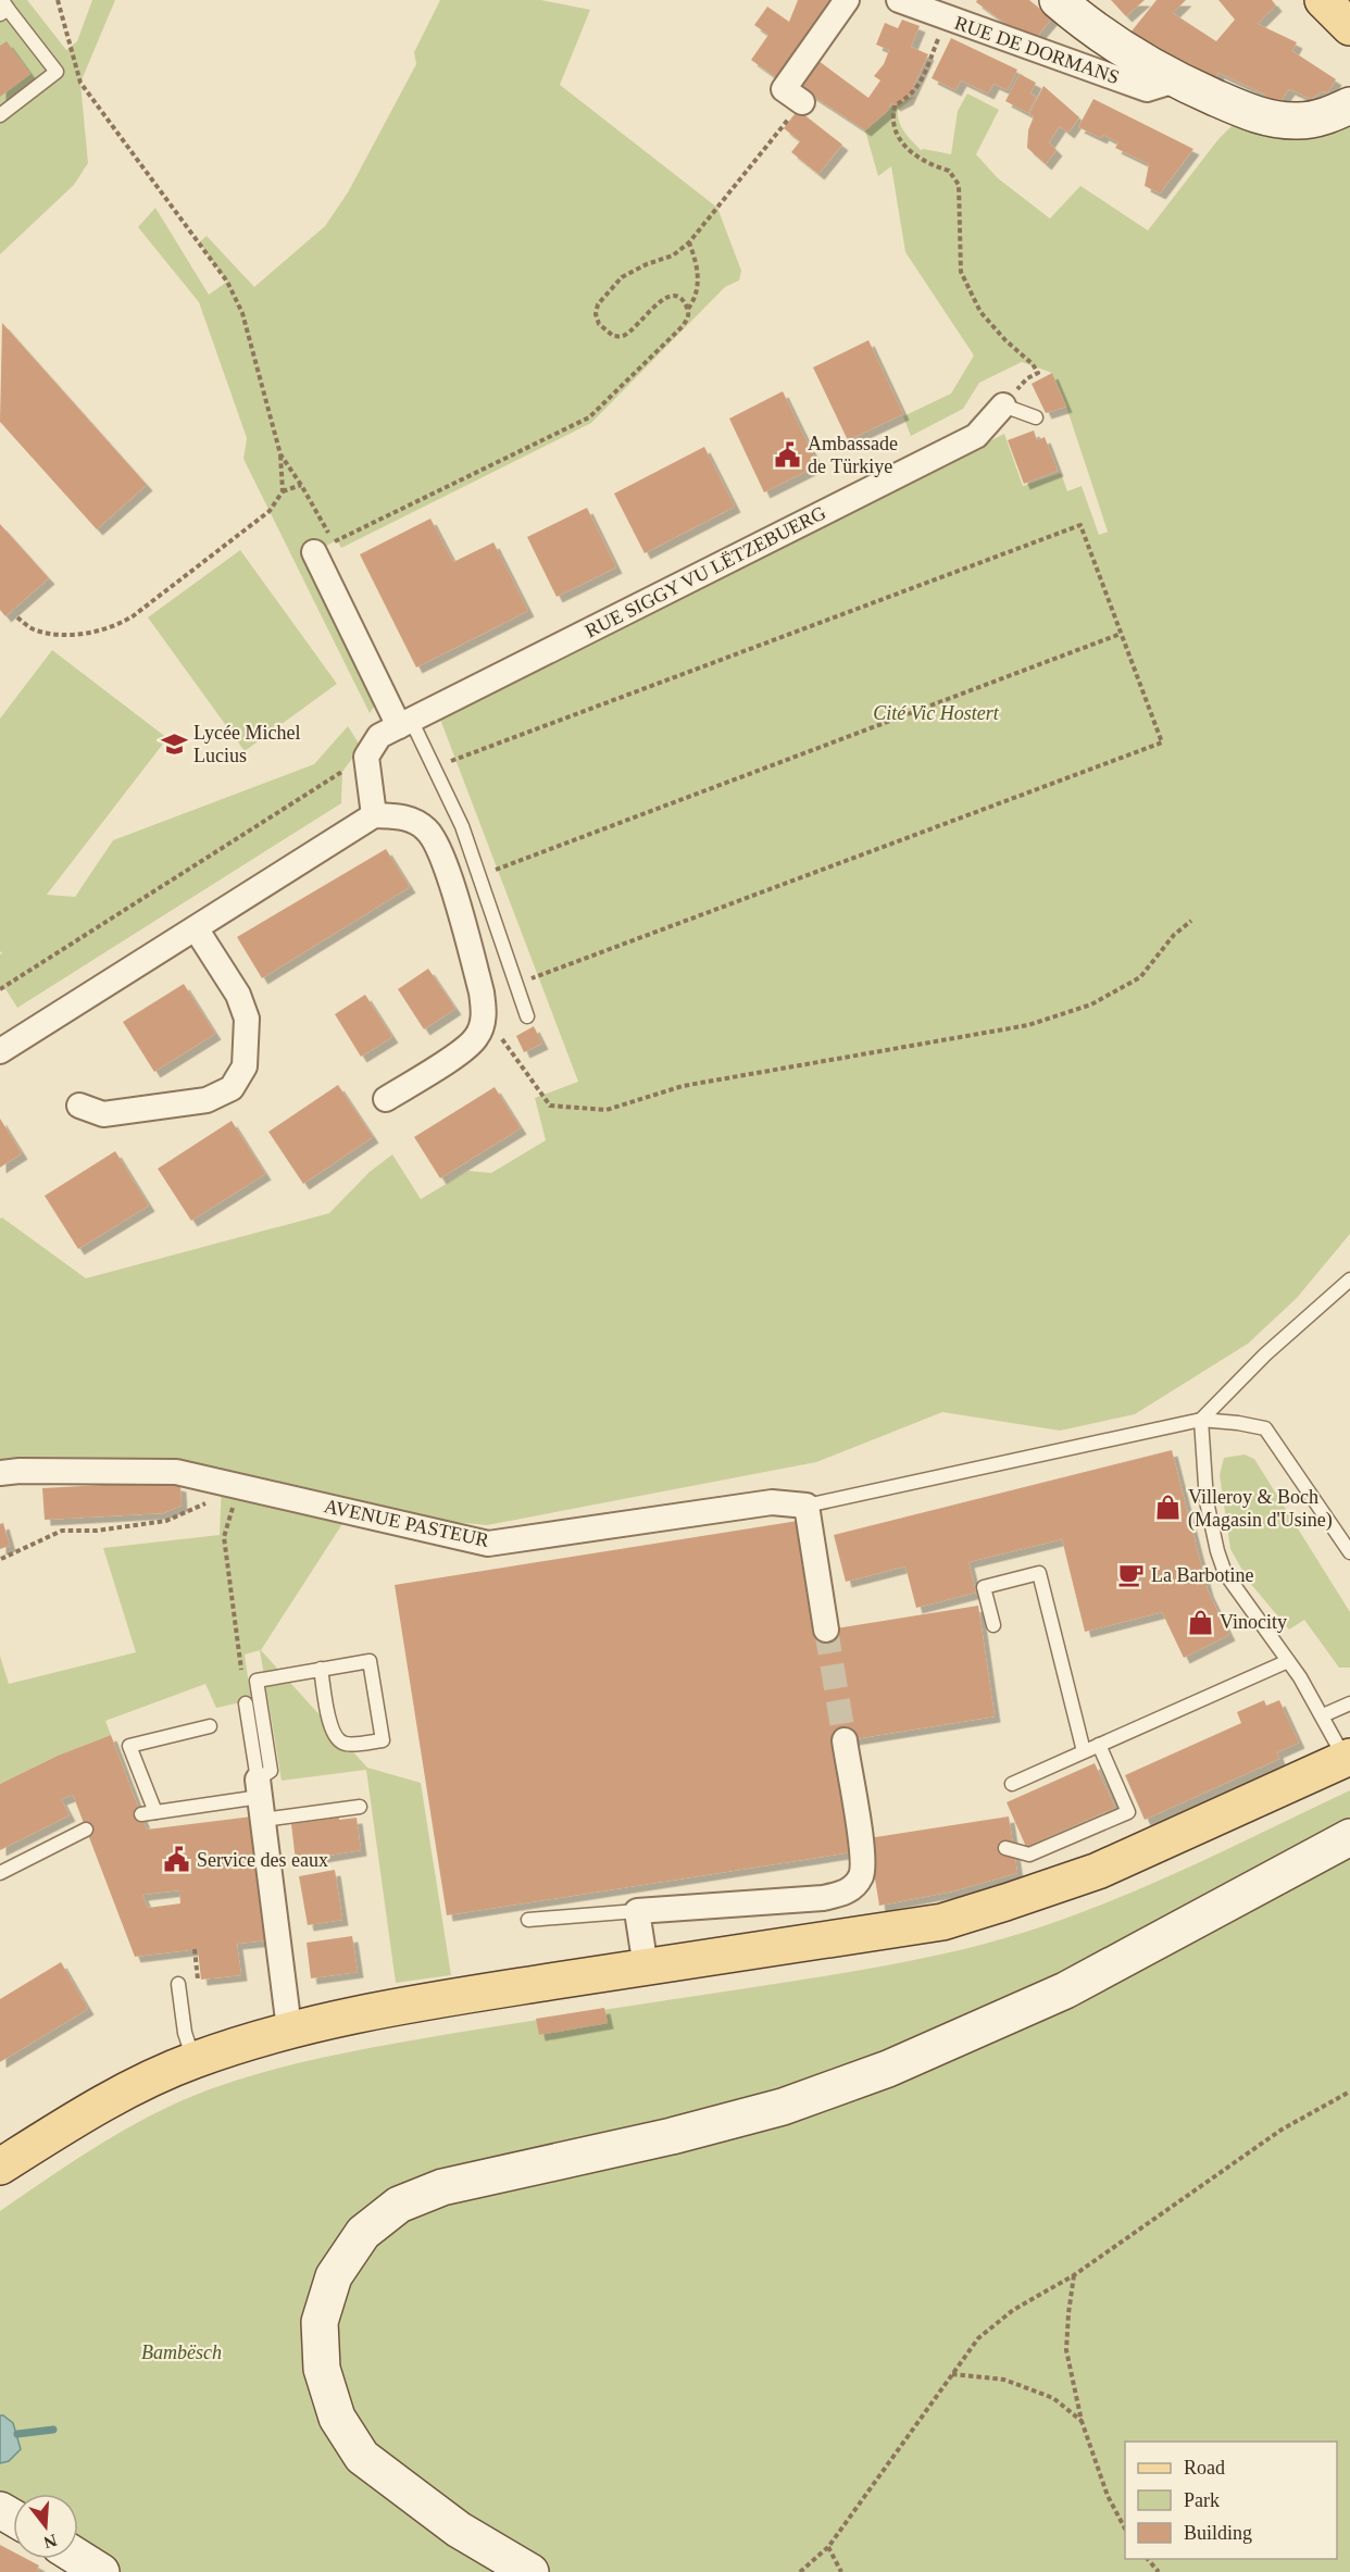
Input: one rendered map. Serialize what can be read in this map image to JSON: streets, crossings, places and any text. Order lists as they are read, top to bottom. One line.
{"streets":{"street":["RUE DE DORMANS","RUE SIGGY VU LËTZEBUERG","AVENUE PASTEUR"]},"parks":["Cité Vic Hostert","Bambësch"],"places":{"public building":["Ambassade de Türkiye","Service des eaux"],"school or university":["Lycée Michel Lucius"],"shop":["Villeroy & Boch (Magasin d'Usine)","Vinocity"],"cafe":["La Barbotine"]},"legend":["Road","Park","Building"],"north":"bottom"}
